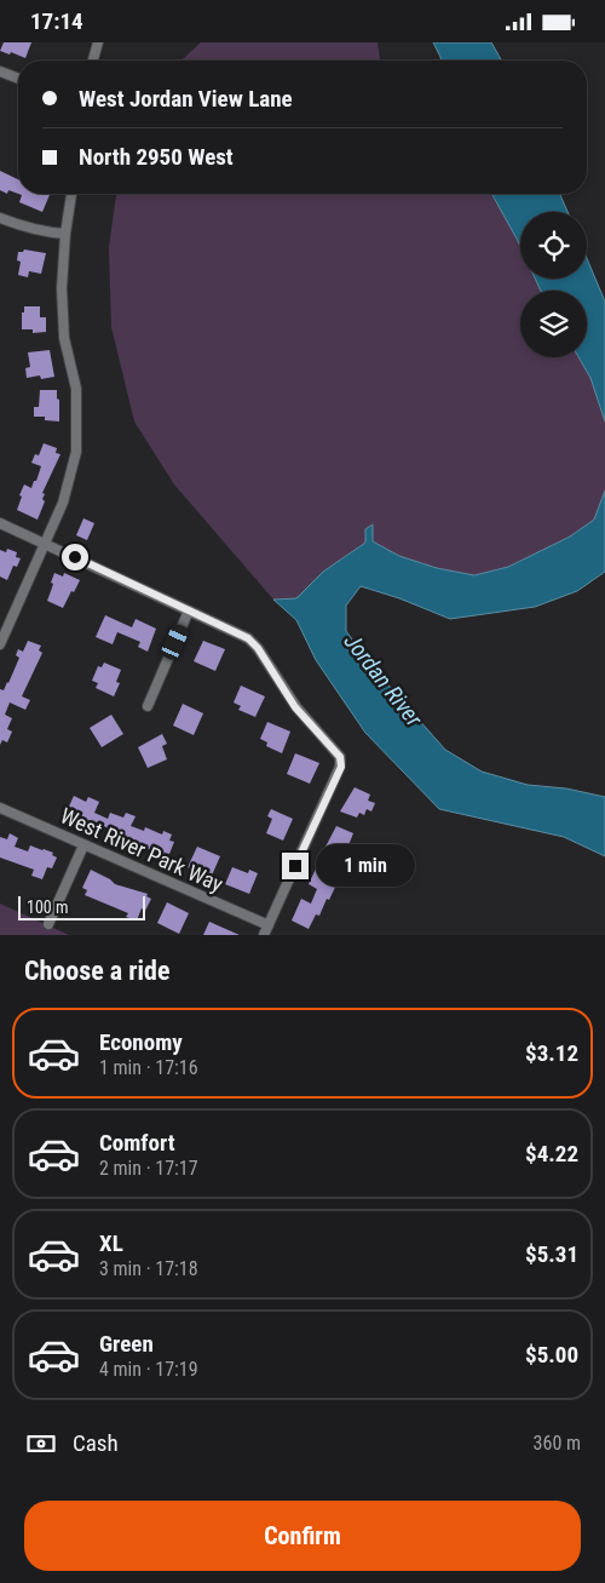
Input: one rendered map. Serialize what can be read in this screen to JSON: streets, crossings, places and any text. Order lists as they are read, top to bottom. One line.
{"streets":{"street":["West River Park Way"]},"water":["Jordan River"],"scale_bar":"100 m","page":{"status":"17:14","banner":["West Jordan View Lane","North 2950 West"],"bubble":"1 min","scale":"100 m","heading":"Choose a ride","list":[{"name":"Economy","note":"1 min · 17:16","value":"$3.12"},{"name":"Comfort","note":"2 min · 17:17","value":"$4.22"},{"name":"XL","note":"3 min · 17:18","value":"$5.31"},{"name":"Green","note":"4 min · 17:19","value":"$5.00"}],"pay":["Cash","360 m"],"buttons":"Confirm"}}
